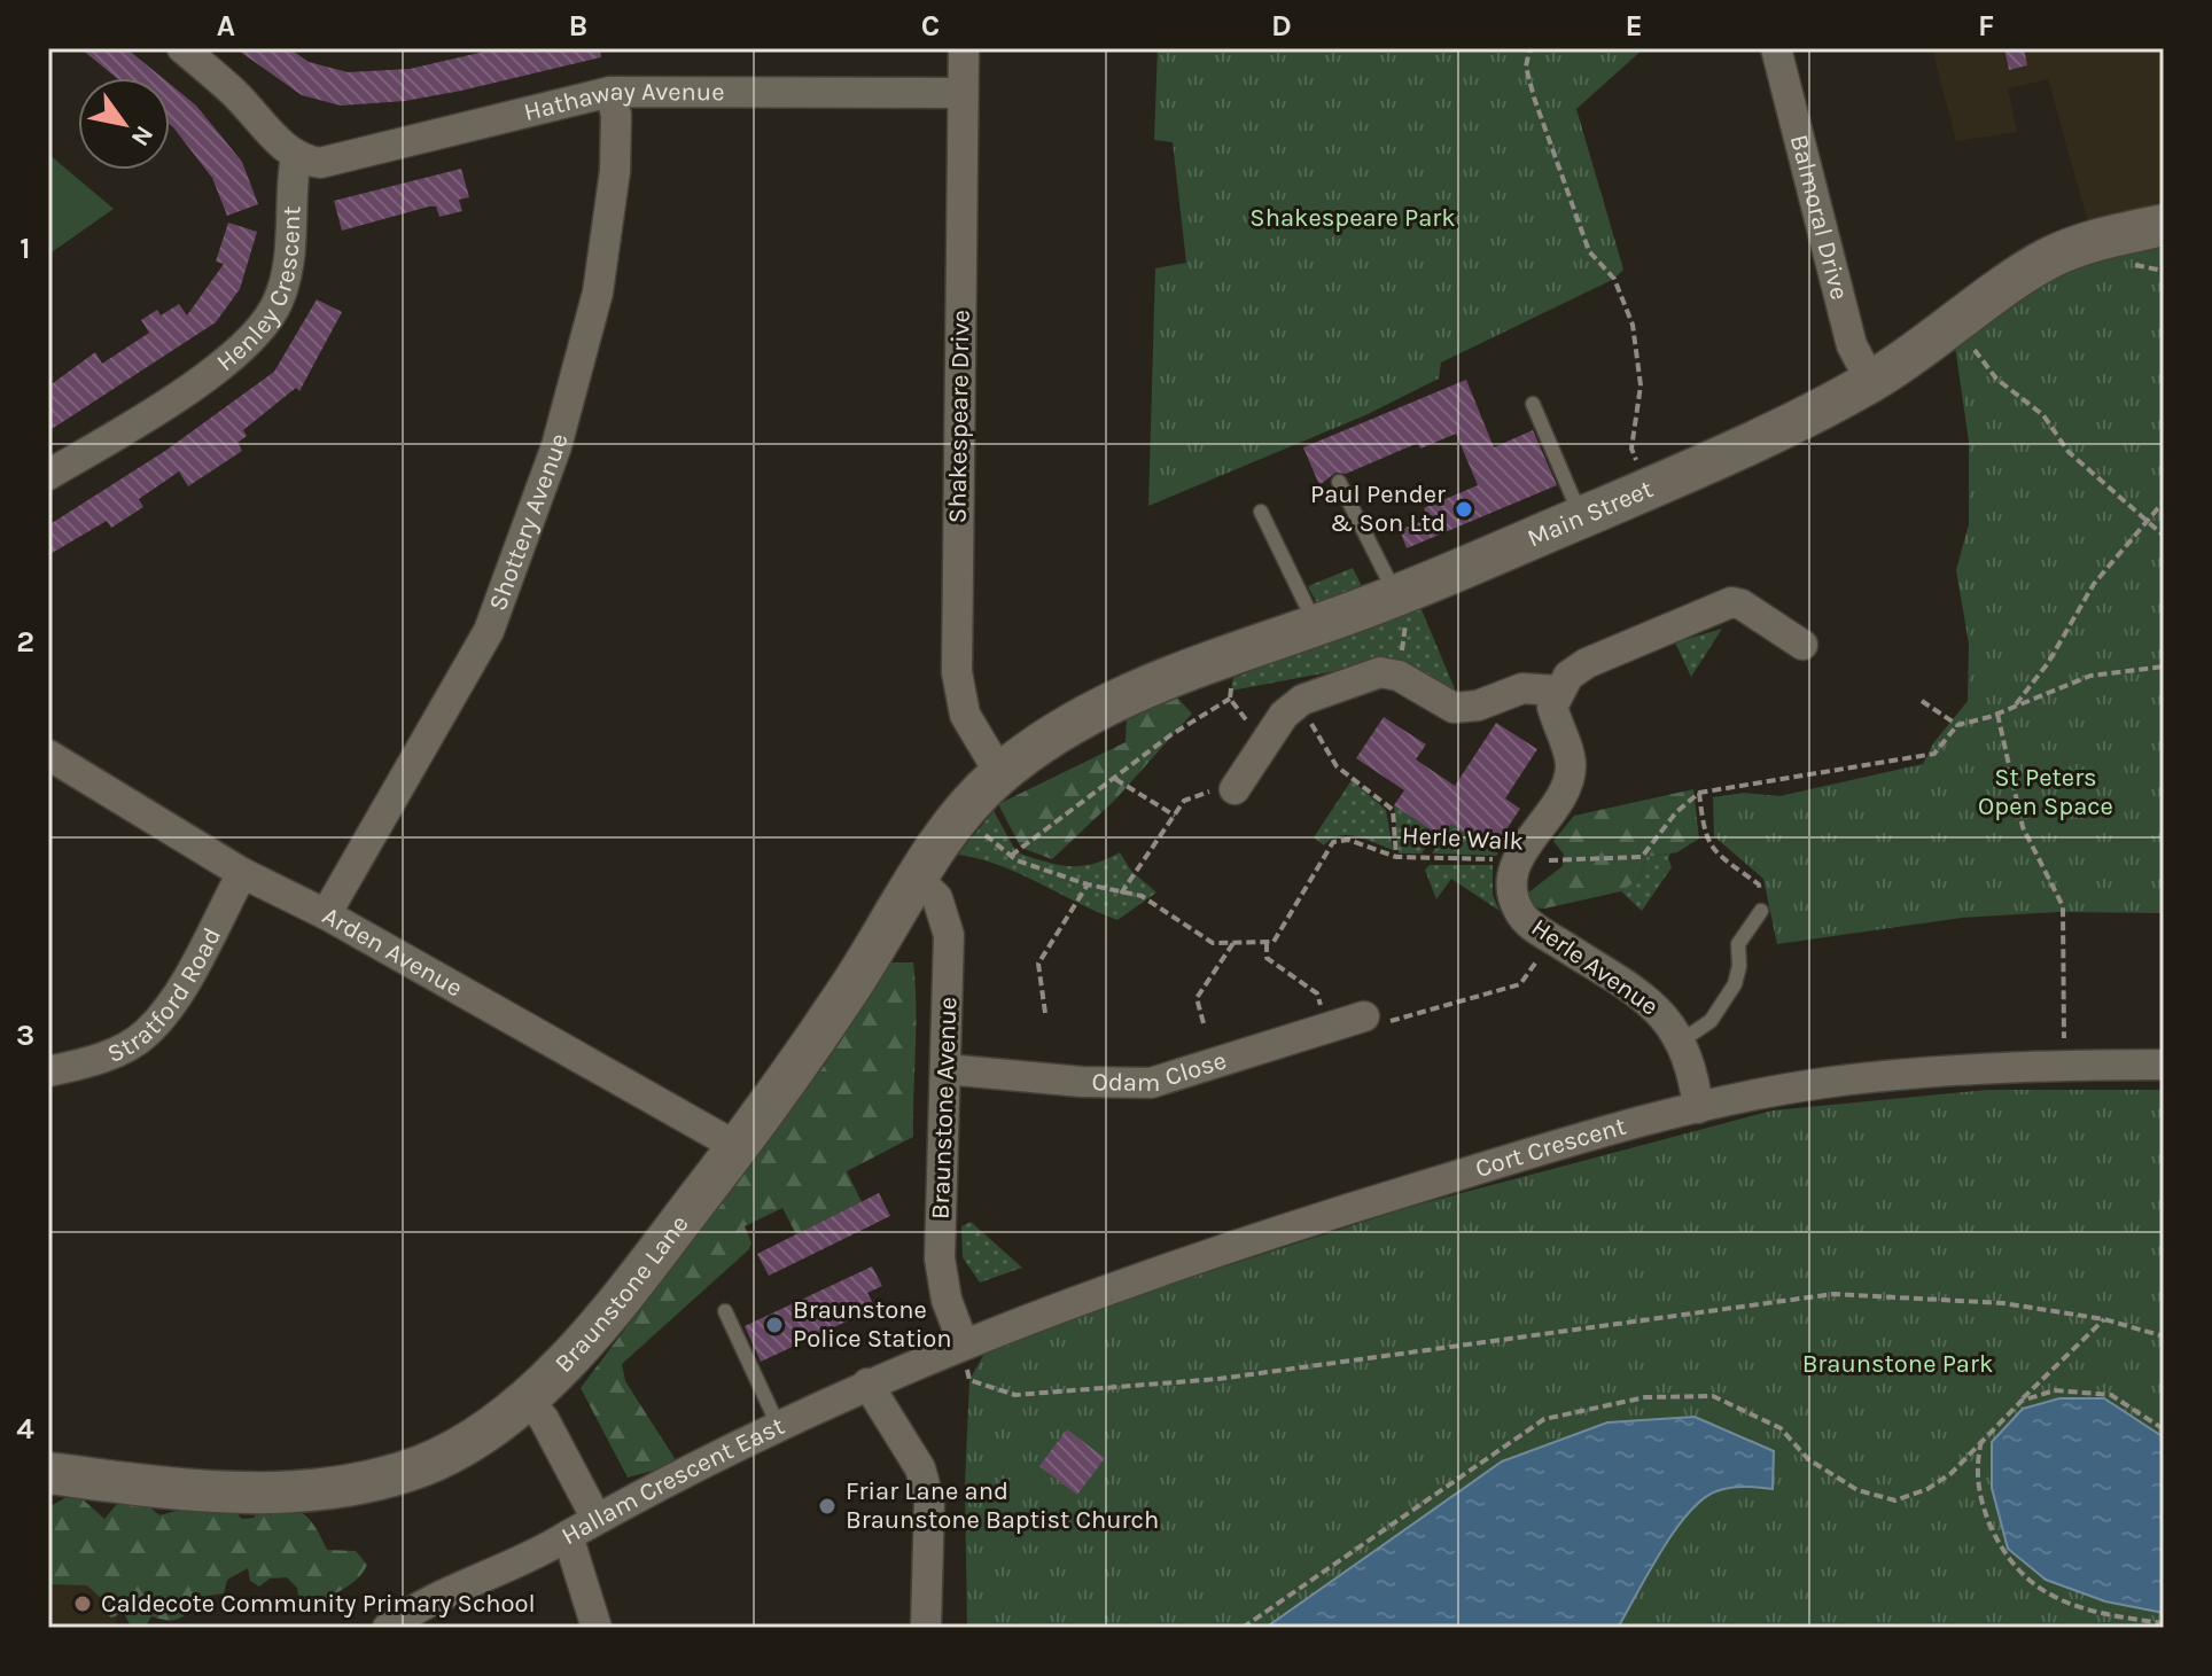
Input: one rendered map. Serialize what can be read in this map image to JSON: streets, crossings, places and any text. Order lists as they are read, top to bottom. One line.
{"streets":{"street":["Hathaway Avenue","Balmoral Drive","Henley Crescent","Shakespeare Drive","Main Street","Shottery Avenue","Arden Avenue","Herle Avenue","Stratford Road","Odam Close","Braunstone Avenue","Cort Crescent","Braunstone Lane","Hallam Crescent East"],"path":["Herle Walk"]},"crossings":[["Hathaway Avenue","Henley Crescent"],["Hathaway Avenue","Shakespeare Drive"],["Hathaway Avenue","Shottery Avenue"],["Balmoral Drive","Main Street"],["Shakespeare Drive","Main Street"],["Shakespeare Drive","Braunstone Lane"],["Main Street","Braunstone Lane"],["Shottery Avenue","Arden Avenue"],["Herle Walk","Herle Avenue"],["Arden Avenue","Stratford Road"],["Arden Avenue","Braunstone Lane"],["Herle Avenue","Cort Crescent"],["Odam Close","Braunstone Avenue"],["Braunstone Avenue","Cort Crescent"],["Braunstone Avenue","Braunstone Lane"],["Braunstone Avenue","Hallam Crescent East"],["Cort Crescent","Hallam Crescent East"]],"parks":["Shakespeare Park","St Peters Open Space","Braunstone Park"],"places":["Paul Pender & Son Ltd","Braunstone Police Station","Friar Lane and Braunstone Baptist Church","Caldecote Community Primary School"],"north":"bottom right","grid":{"columns":["A","B","C","D","E","F"],"rows":["1","2","3","4"]}}
